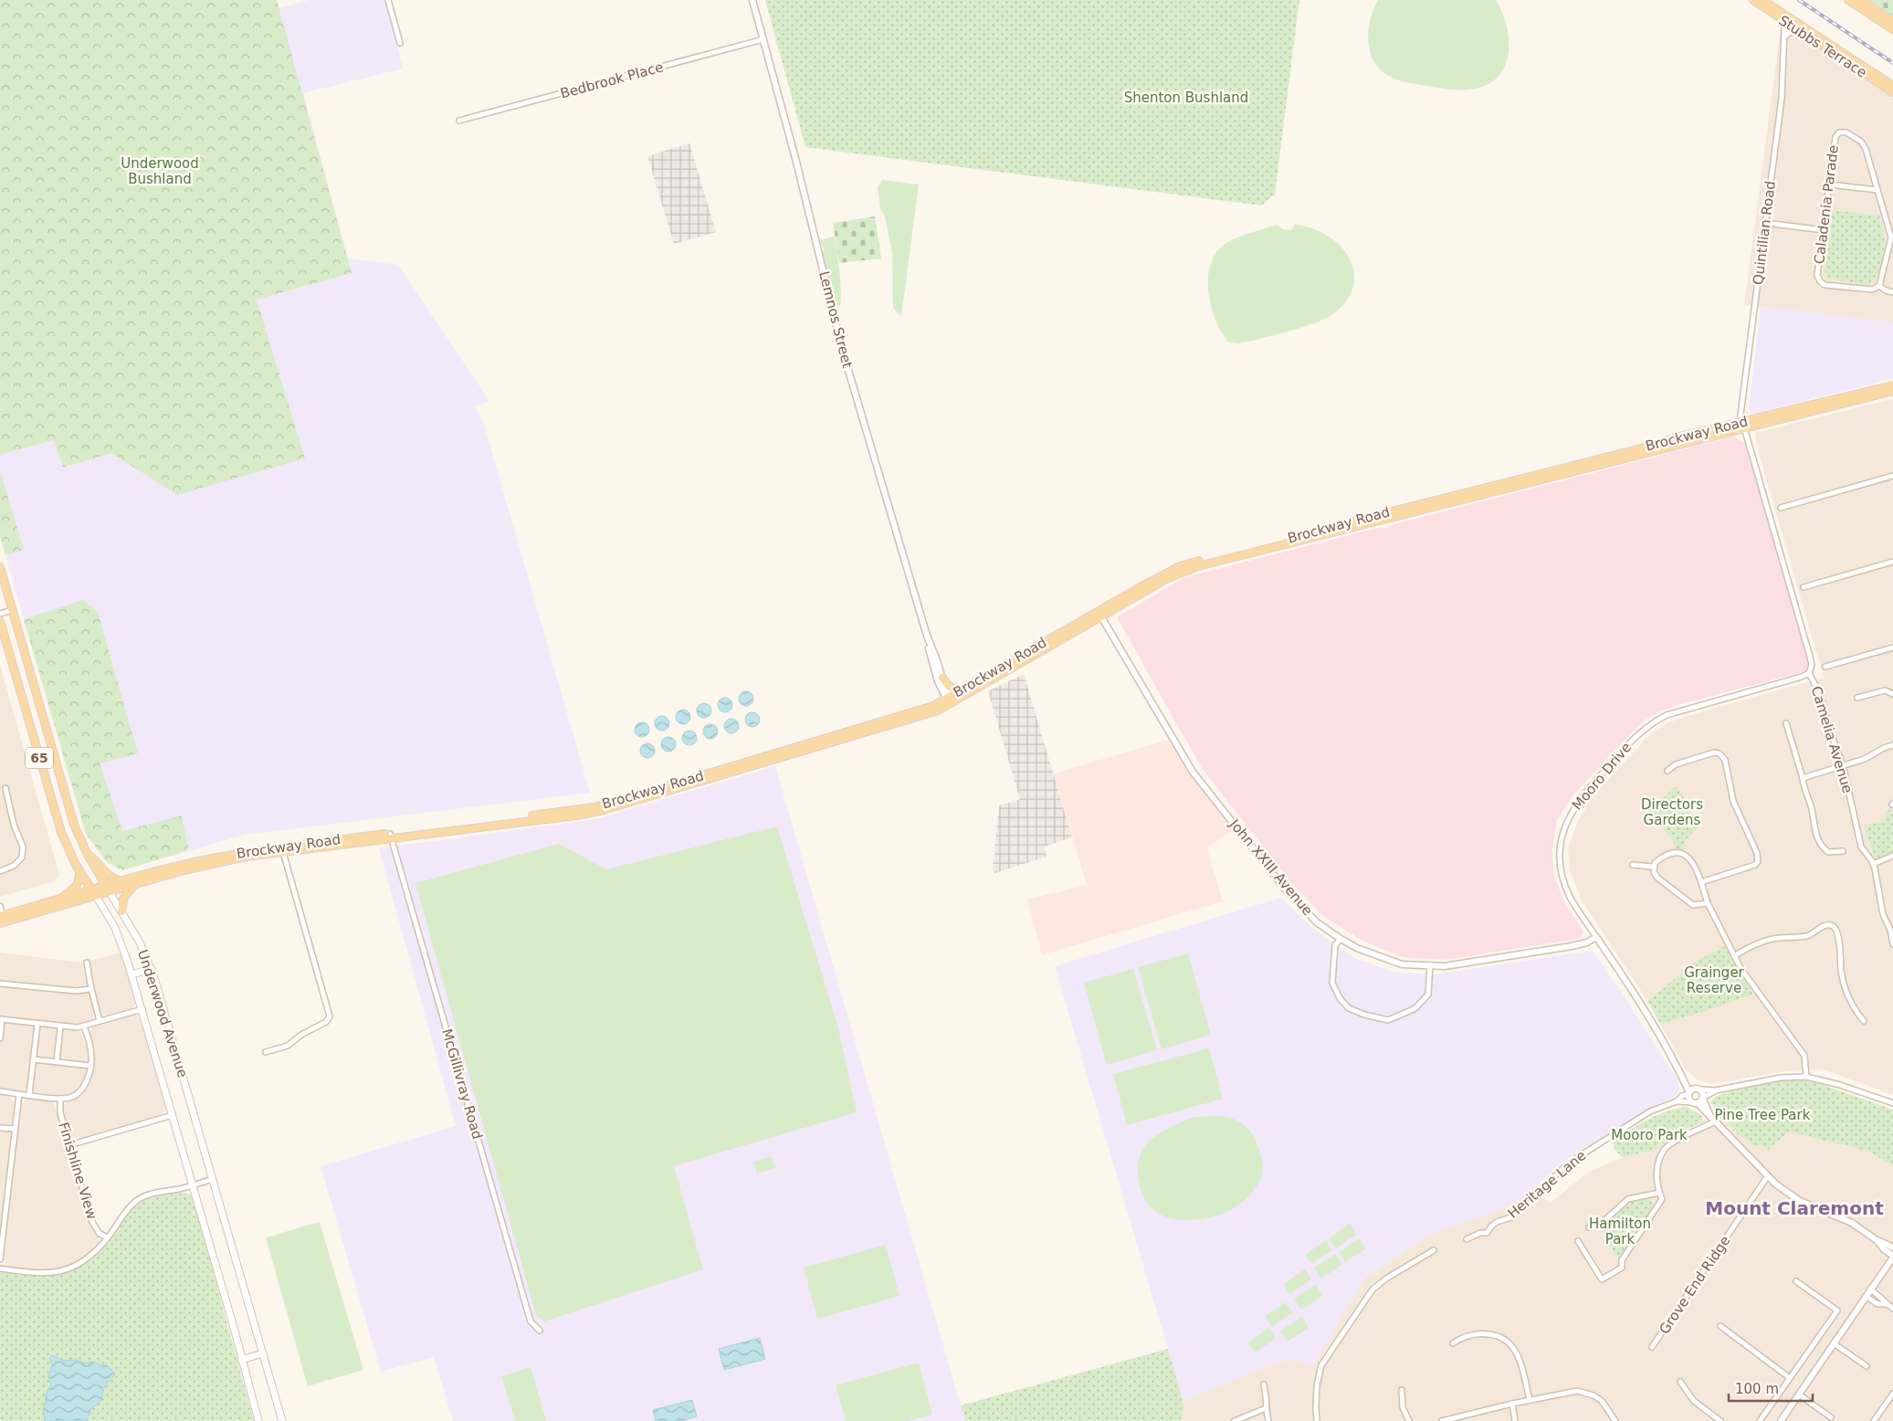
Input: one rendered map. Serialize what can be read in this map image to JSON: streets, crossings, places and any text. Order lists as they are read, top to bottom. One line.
{"streets":{"main road":["Stubbs Terrace","Brockway Road","65","Underwood Avenue"],"street":["Bedbrook Place","Caladenia Parade","Quintilian Road","Lemnos Street","Camelia Avenue","Mooro Drive","John XXIII Avenue","McGillivray Road","Finishline View","Heritage Lane","Grove End Ridge"]},"crossings":[["Stubbs Terrace","Quintilian Road"],["Bedbrook Place","Lemnos Street"],["Quintilian Road","Brockway Road"],["Quintilian Road","Camelia Avenue"],["Lemnos Street","Brockway Road"],["Brockway Road","Camelia Avenue"],["Brockway Road","John XXIII Avenue"],["Brockway Road","Underwood Avenue"],["Brockway Road","McGillivray Road"],["Camelia Avenue","Mooro Drive"],["Mooro Drive","John XXIII Avenue"],["Mooro Drive","Heritage Lane"],["Mooro Drive","Grove End Ridge"]],"districts":["Mount Claremont"],"parks":["Shenton Bushland","Underwood Bushland","Directors Gardens","Grainger Reserve","Pine Tree Park","Mooro Park","Hamilton Park"],"scale_bar":"100 m"}
